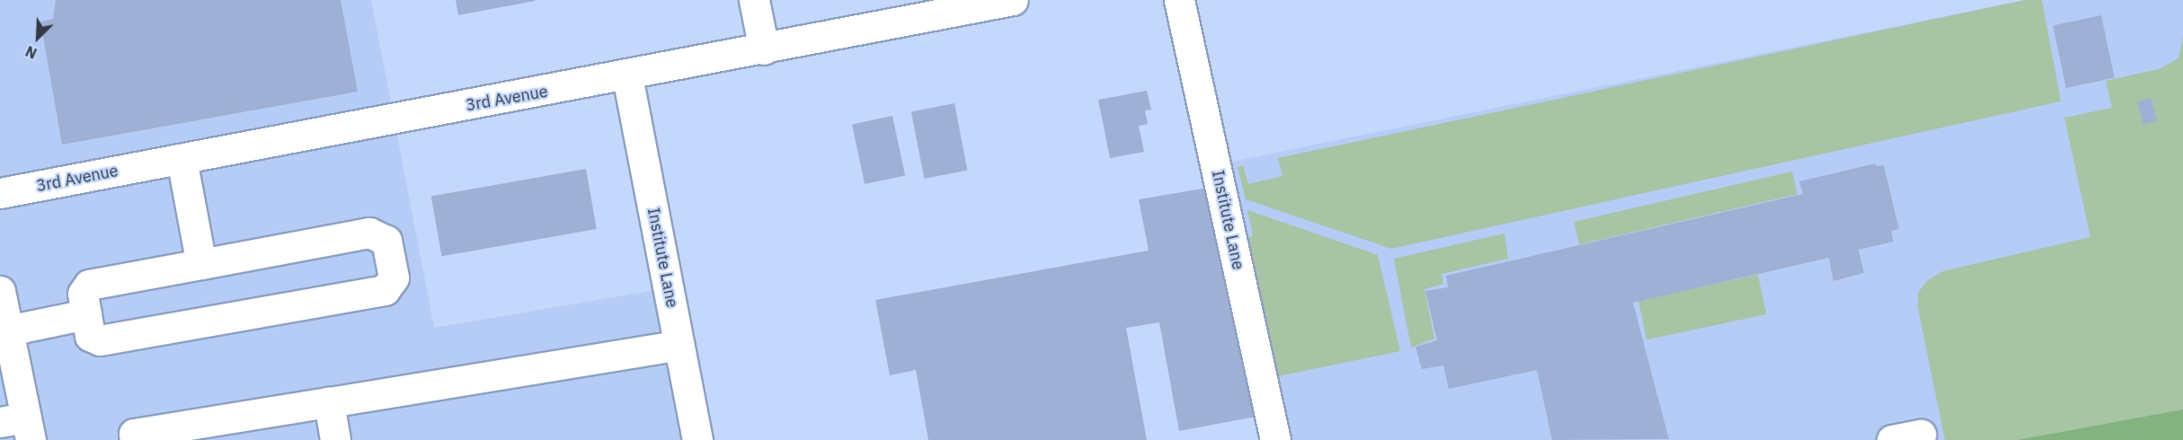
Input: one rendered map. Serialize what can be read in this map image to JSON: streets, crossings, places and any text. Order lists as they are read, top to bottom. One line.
{"streets":{"street":["3rd Avenue","Institute Lane"]},"crossings":[["3rd Avenue","Institute Lane"]],"north":"bottom left"}
